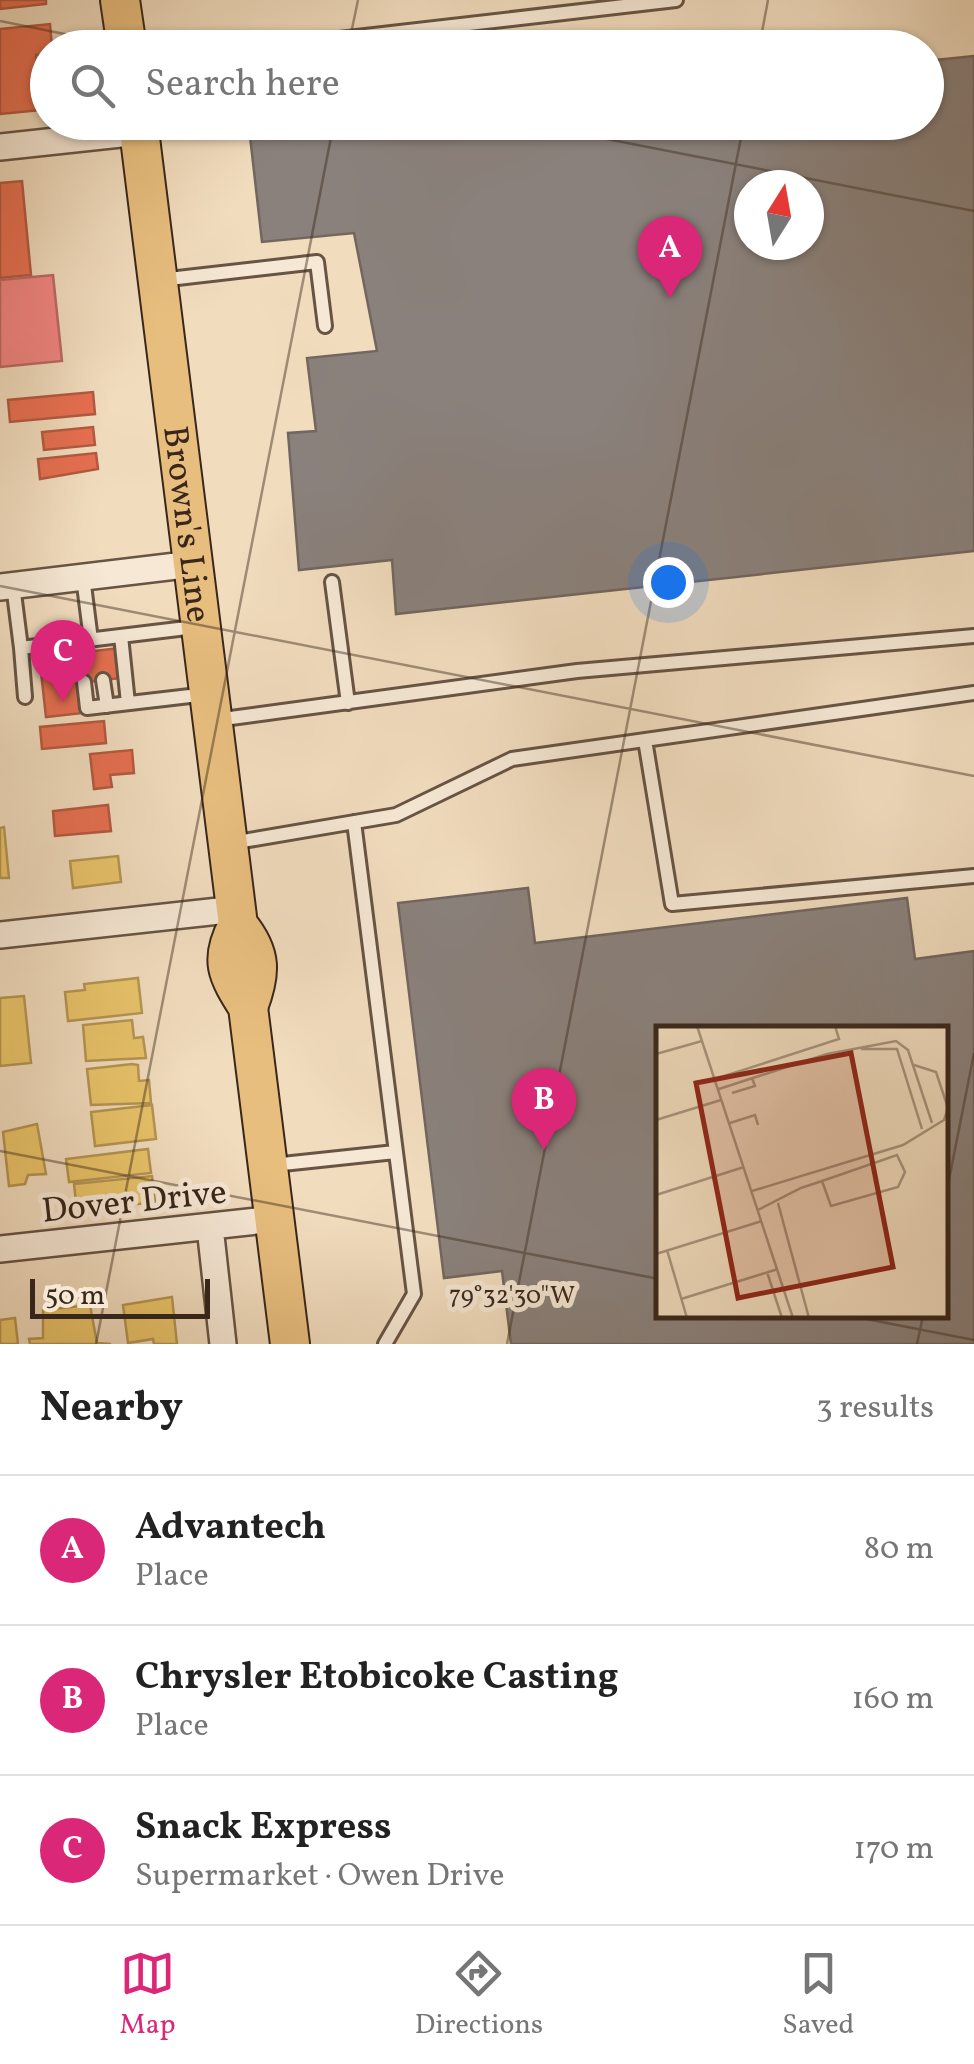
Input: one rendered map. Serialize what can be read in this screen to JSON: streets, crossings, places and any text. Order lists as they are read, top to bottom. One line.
{"streets":{"main road":["Brown's Line"],"street":["Dover Drive"]},"crossings":[["Brown's Line","Dover Drive"]],"scale_bar":"50 m","north":"top","page":{"search":"Search here","pins":["A","C","B"],"scale":"50 m","heading":["Nearby","3 results"],"list":[{"mark":"A","name":"Advantech","note":"Place","value":"80 m"},{"mark":"B","name":"Chrysler Etobicoke Casting","note":"Place","value":"160 m"},{"mark":"C","name":"Snack Express","note":"Supermarket · Owen Drive","value":"170 m"}],"nav":["Map","Directions","Saved"]},"coordinates":["79°32'30\"W"]}
